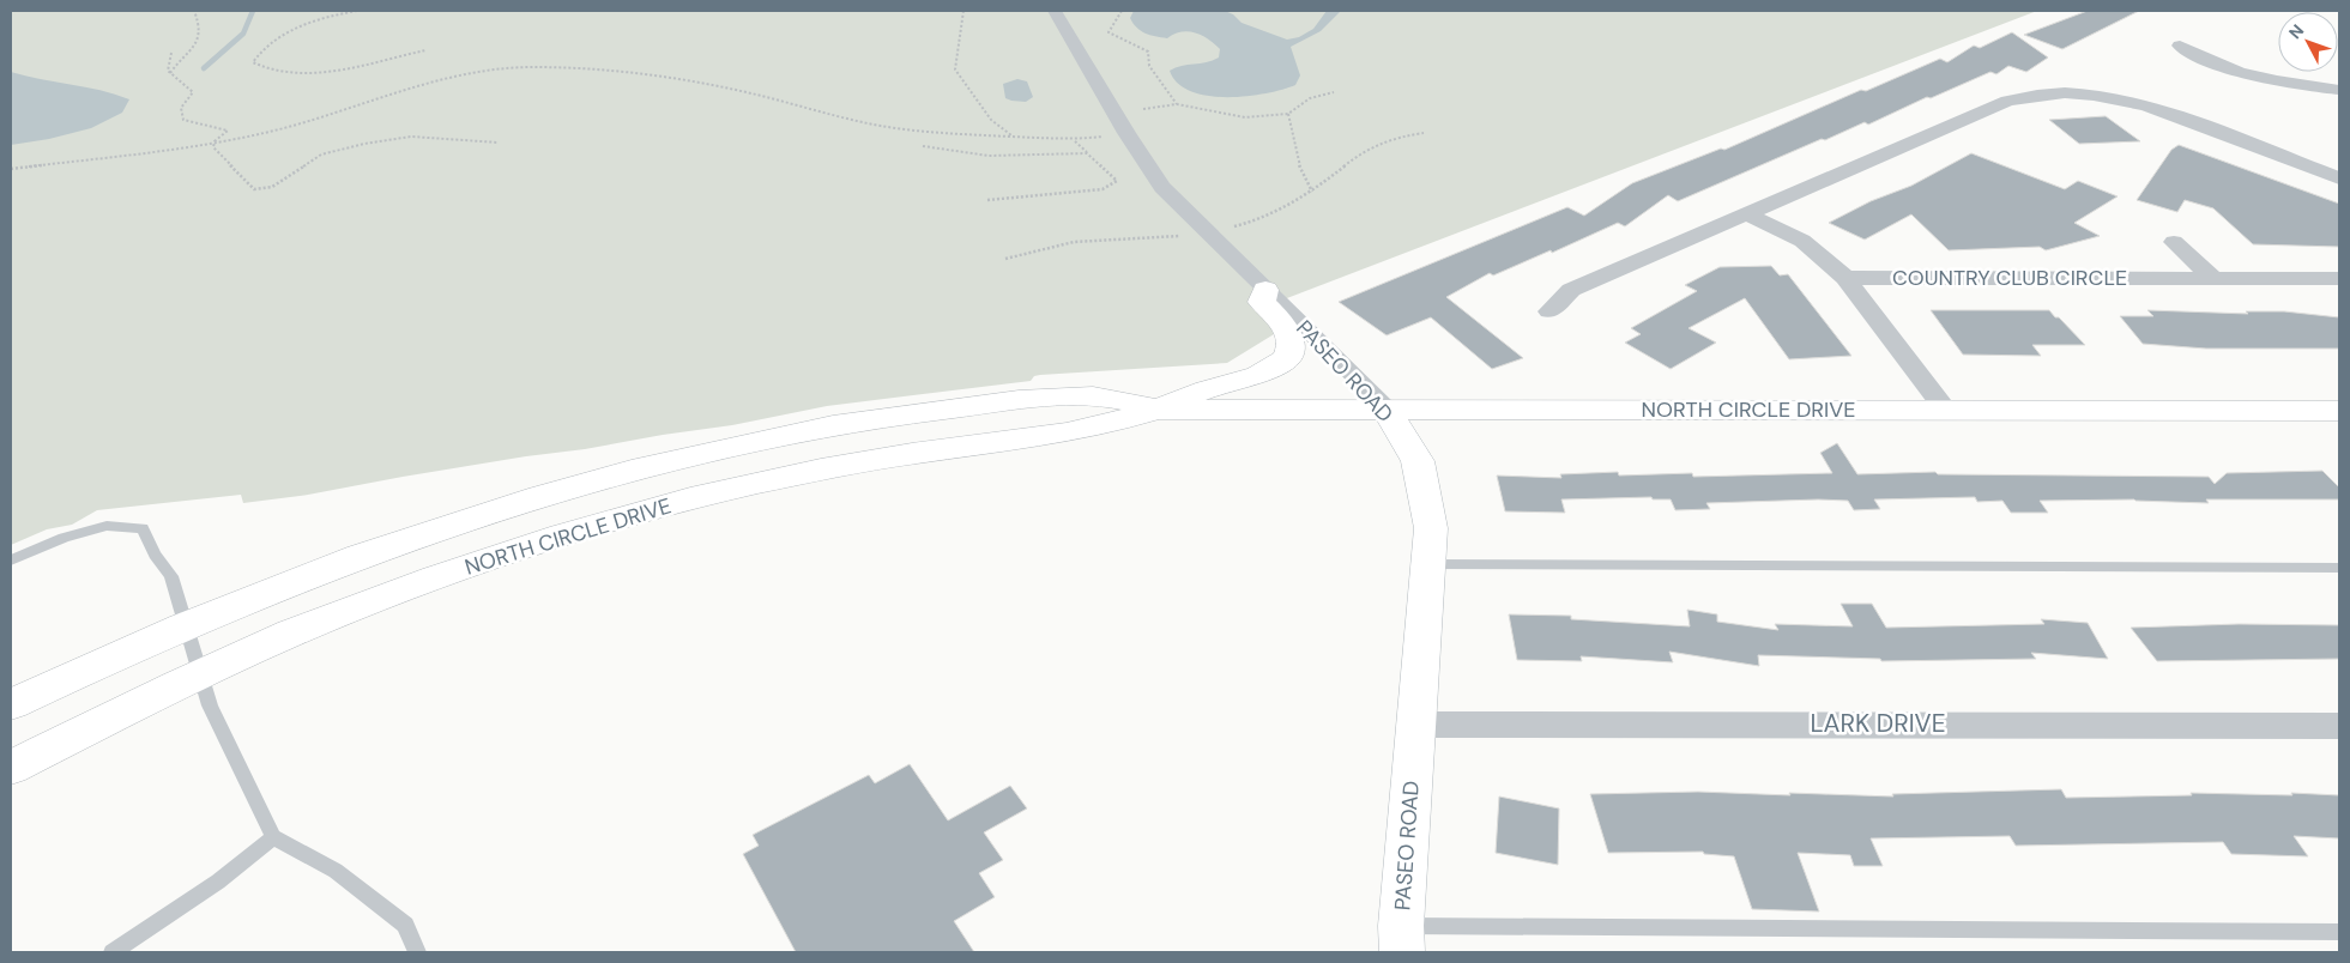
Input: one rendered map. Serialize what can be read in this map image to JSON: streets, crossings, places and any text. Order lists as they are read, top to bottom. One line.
{"streets":{"main road":["PASEO ROAD","NORTH CIRCLE DRIVE"],"street":["COUNTRY CLUB CIRCLE","LARK DRIVE"]},"crossings":[["COUNTRY CLUB CIRCLE","NORTH CIRCLE DRIVE"],["PASEO ROAD","NORTH CIRCLE DRIVE"],["PASEO ROAD","LARK DRIVE"]],"north":"top left"}
